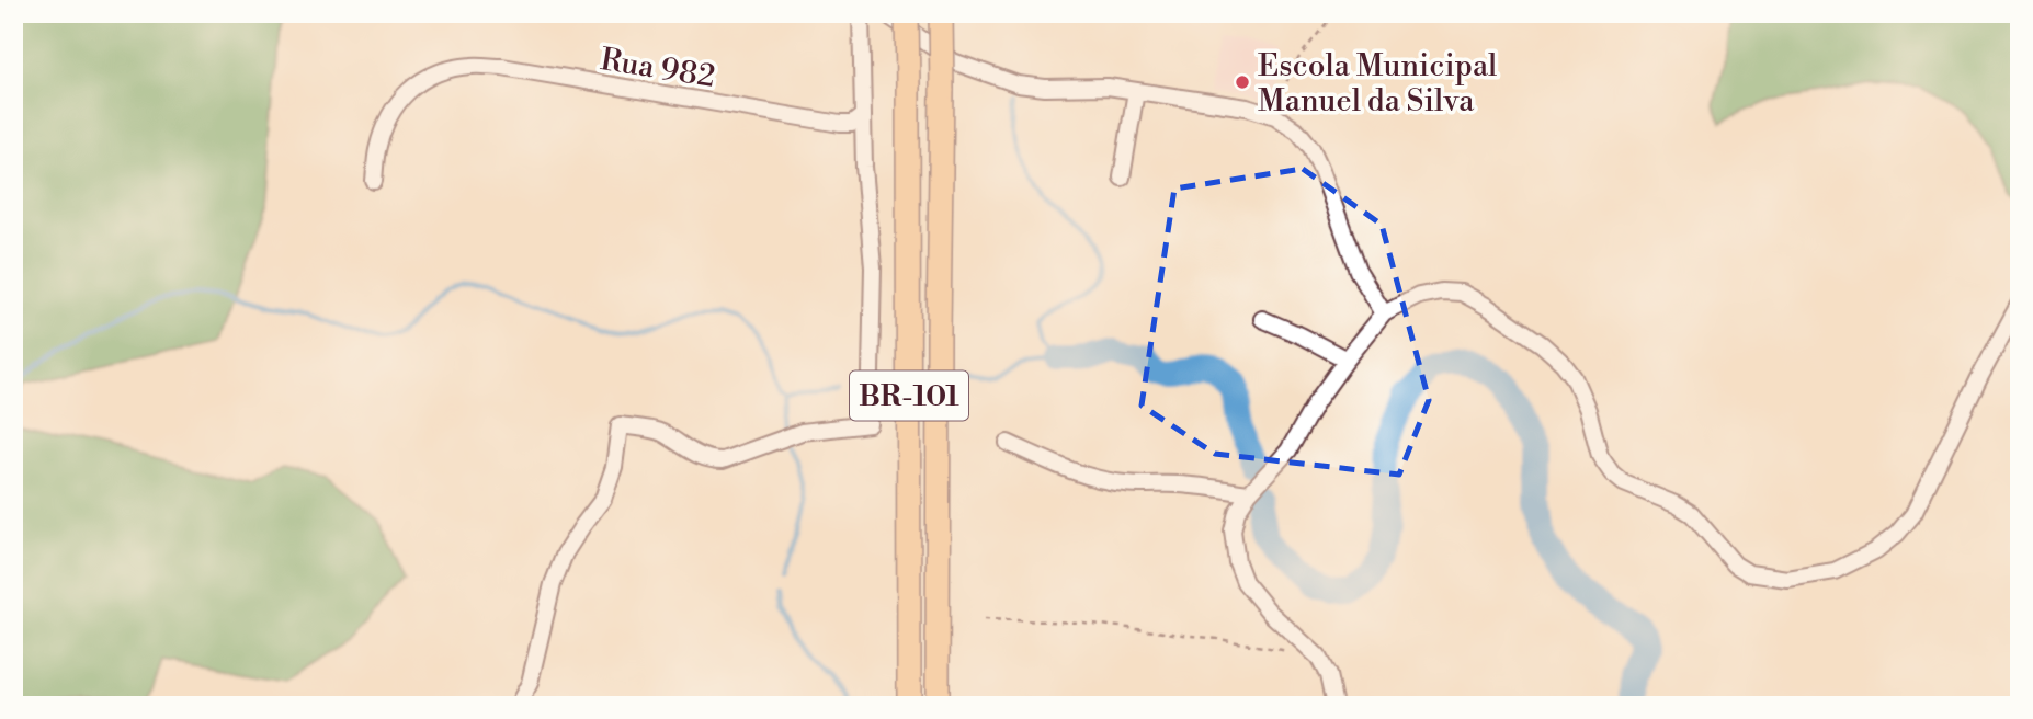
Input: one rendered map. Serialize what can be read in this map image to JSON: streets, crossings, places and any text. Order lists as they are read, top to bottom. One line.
{"streets":{"highway":["BR-101"],"street":["Rua 982"]},"places":["Escola Municipal Manuel da Silva"]}
